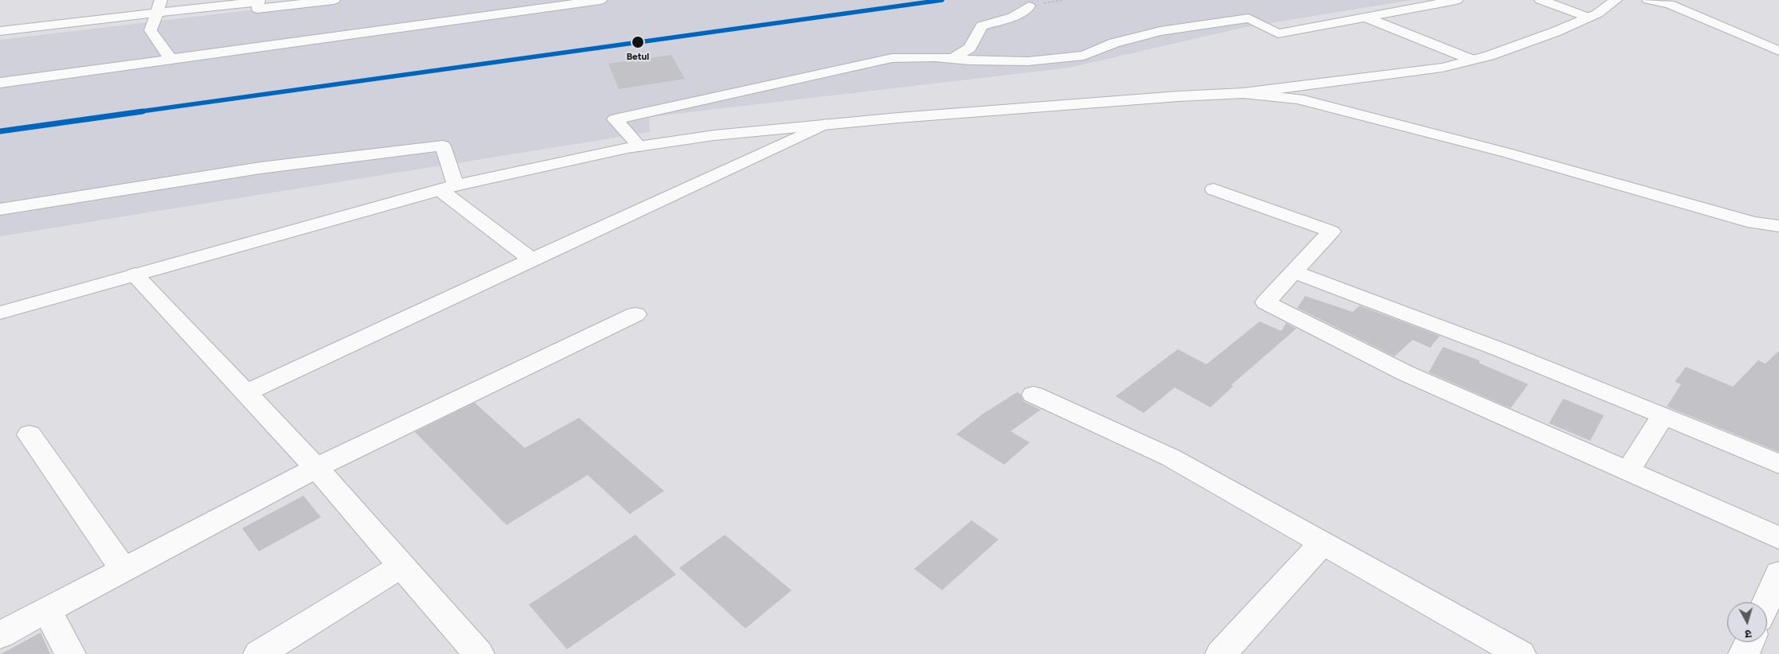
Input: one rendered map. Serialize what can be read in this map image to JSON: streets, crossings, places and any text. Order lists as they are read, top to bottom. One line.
{"places":["Betul"],"north":"bottom"}
